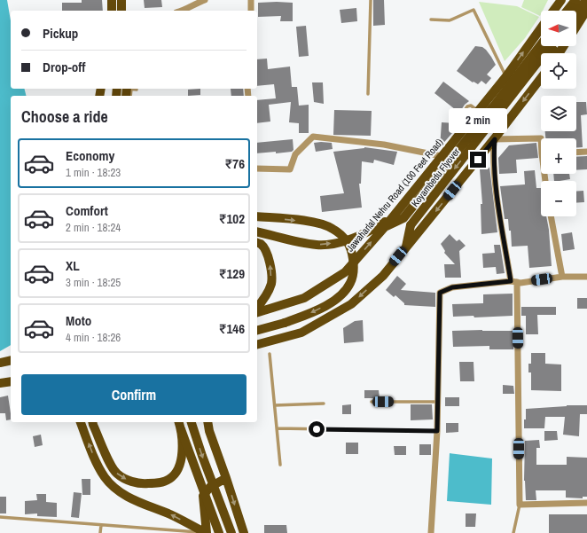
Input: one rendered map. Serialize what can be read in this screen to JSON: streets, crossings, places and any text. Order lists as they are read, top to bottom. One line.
{"streets":{"main road":["Koyambedu Flyover","Jawaharlal Nehru Road (100 Feet Road)"]},"crossings":[["Koyambedu Flyover","Jawaharlal Nehru Road (100 Feet Road)"]],"north":"left","page":{"map_buttons":["+","−"],"banner":["Pickup","Drop-off"],"heading":"Choose a ride","bubble":"2 min","list":[{"name":"Economy","note":"1 min · 18:23","value":"₹76"},{"name":"Comfort","note":"2 min · 18:24","value":"₹102"},{"name":"XL","note":"3 min · 18:25","value":"₹129"},{"name":"Moto","note":"4 min · 18:26","value":"₹146"}],"buttons":"Confirm"}}
